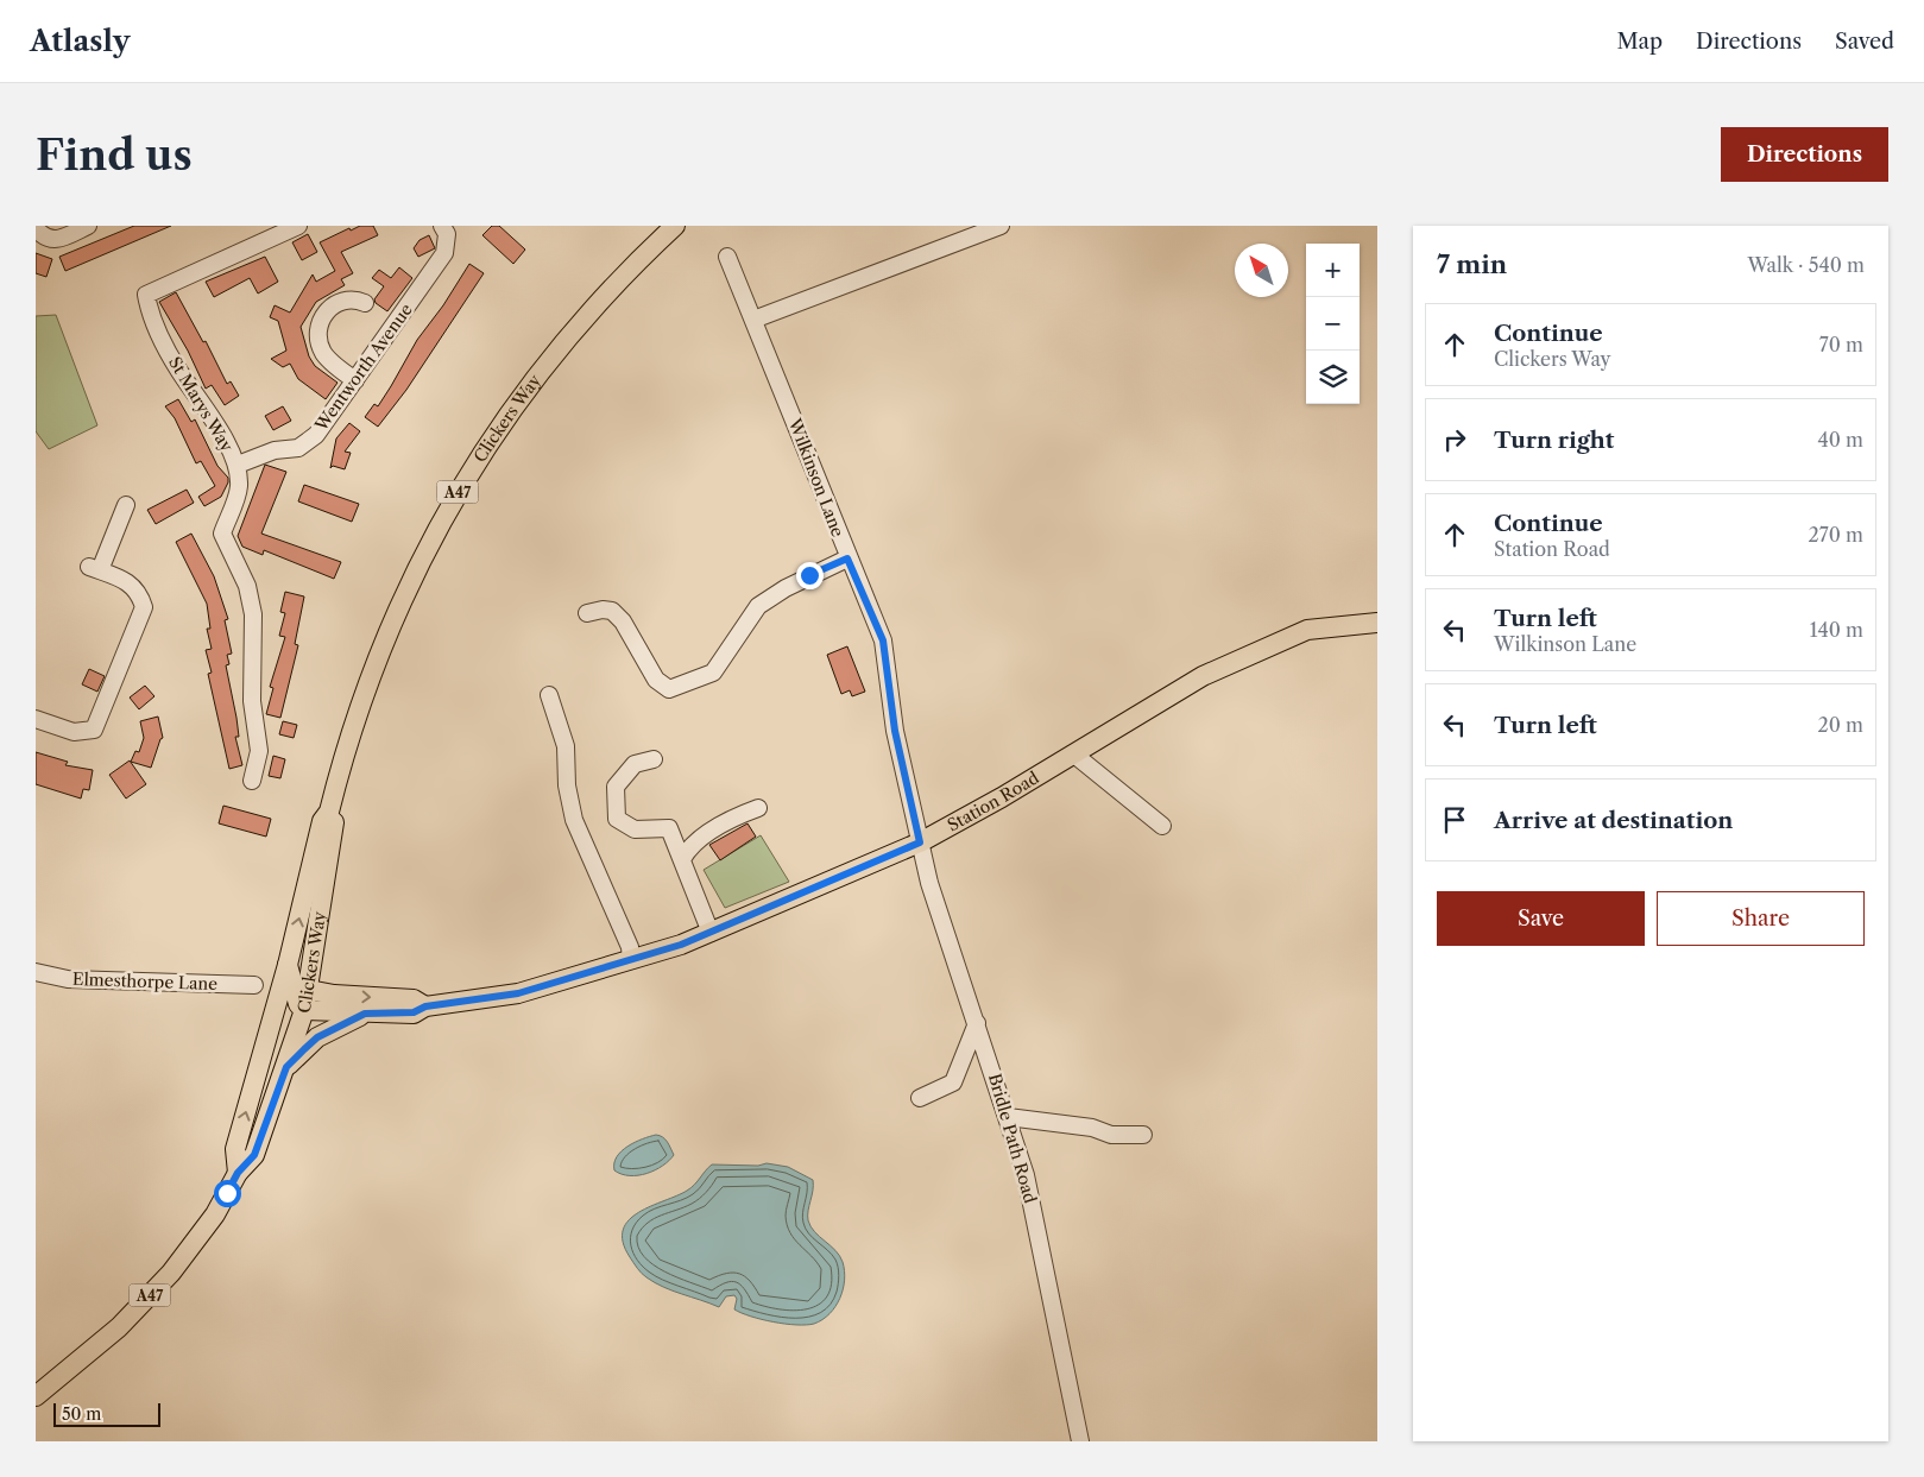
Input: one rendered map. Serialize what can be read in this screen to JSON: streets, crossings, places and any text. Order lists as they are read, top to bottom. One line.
{"streets":{"main road":["Clickers Way","A47","Station Road"],"street":["Wentworth Avenue","St Marys Way","Wilkinson Lane","Elmesthorpe Lane","Bridle Path Road"]},"crossings":[["Wentworth Avenue","St Marys Way"],["Clickers Way","Station Road"],["Wilkinson Lane","Station Road"],["Wilkinson Lane","Bridle Path Road"],["Station Road","Bridle Path Road"]],"scale_bar":"50 m","north":"top left","page":{"header":"Atlasly","nav":["Map","Directions","Saved"],"buttons":["Directions",["Save","Share"]],"title":"Find us","heading":["7 min","Walk · 540 m"],"map_buttons":["+","−"],"list":[["Continue","Clickers Way","70 m"],["Turn right","40 m"],["Continue","Station Road","270 m"],["Turn left","Wilkinson Lane","140 m"],["Turn left","20 m"],"Arrive at destination"],"scale":"50 m"}}
